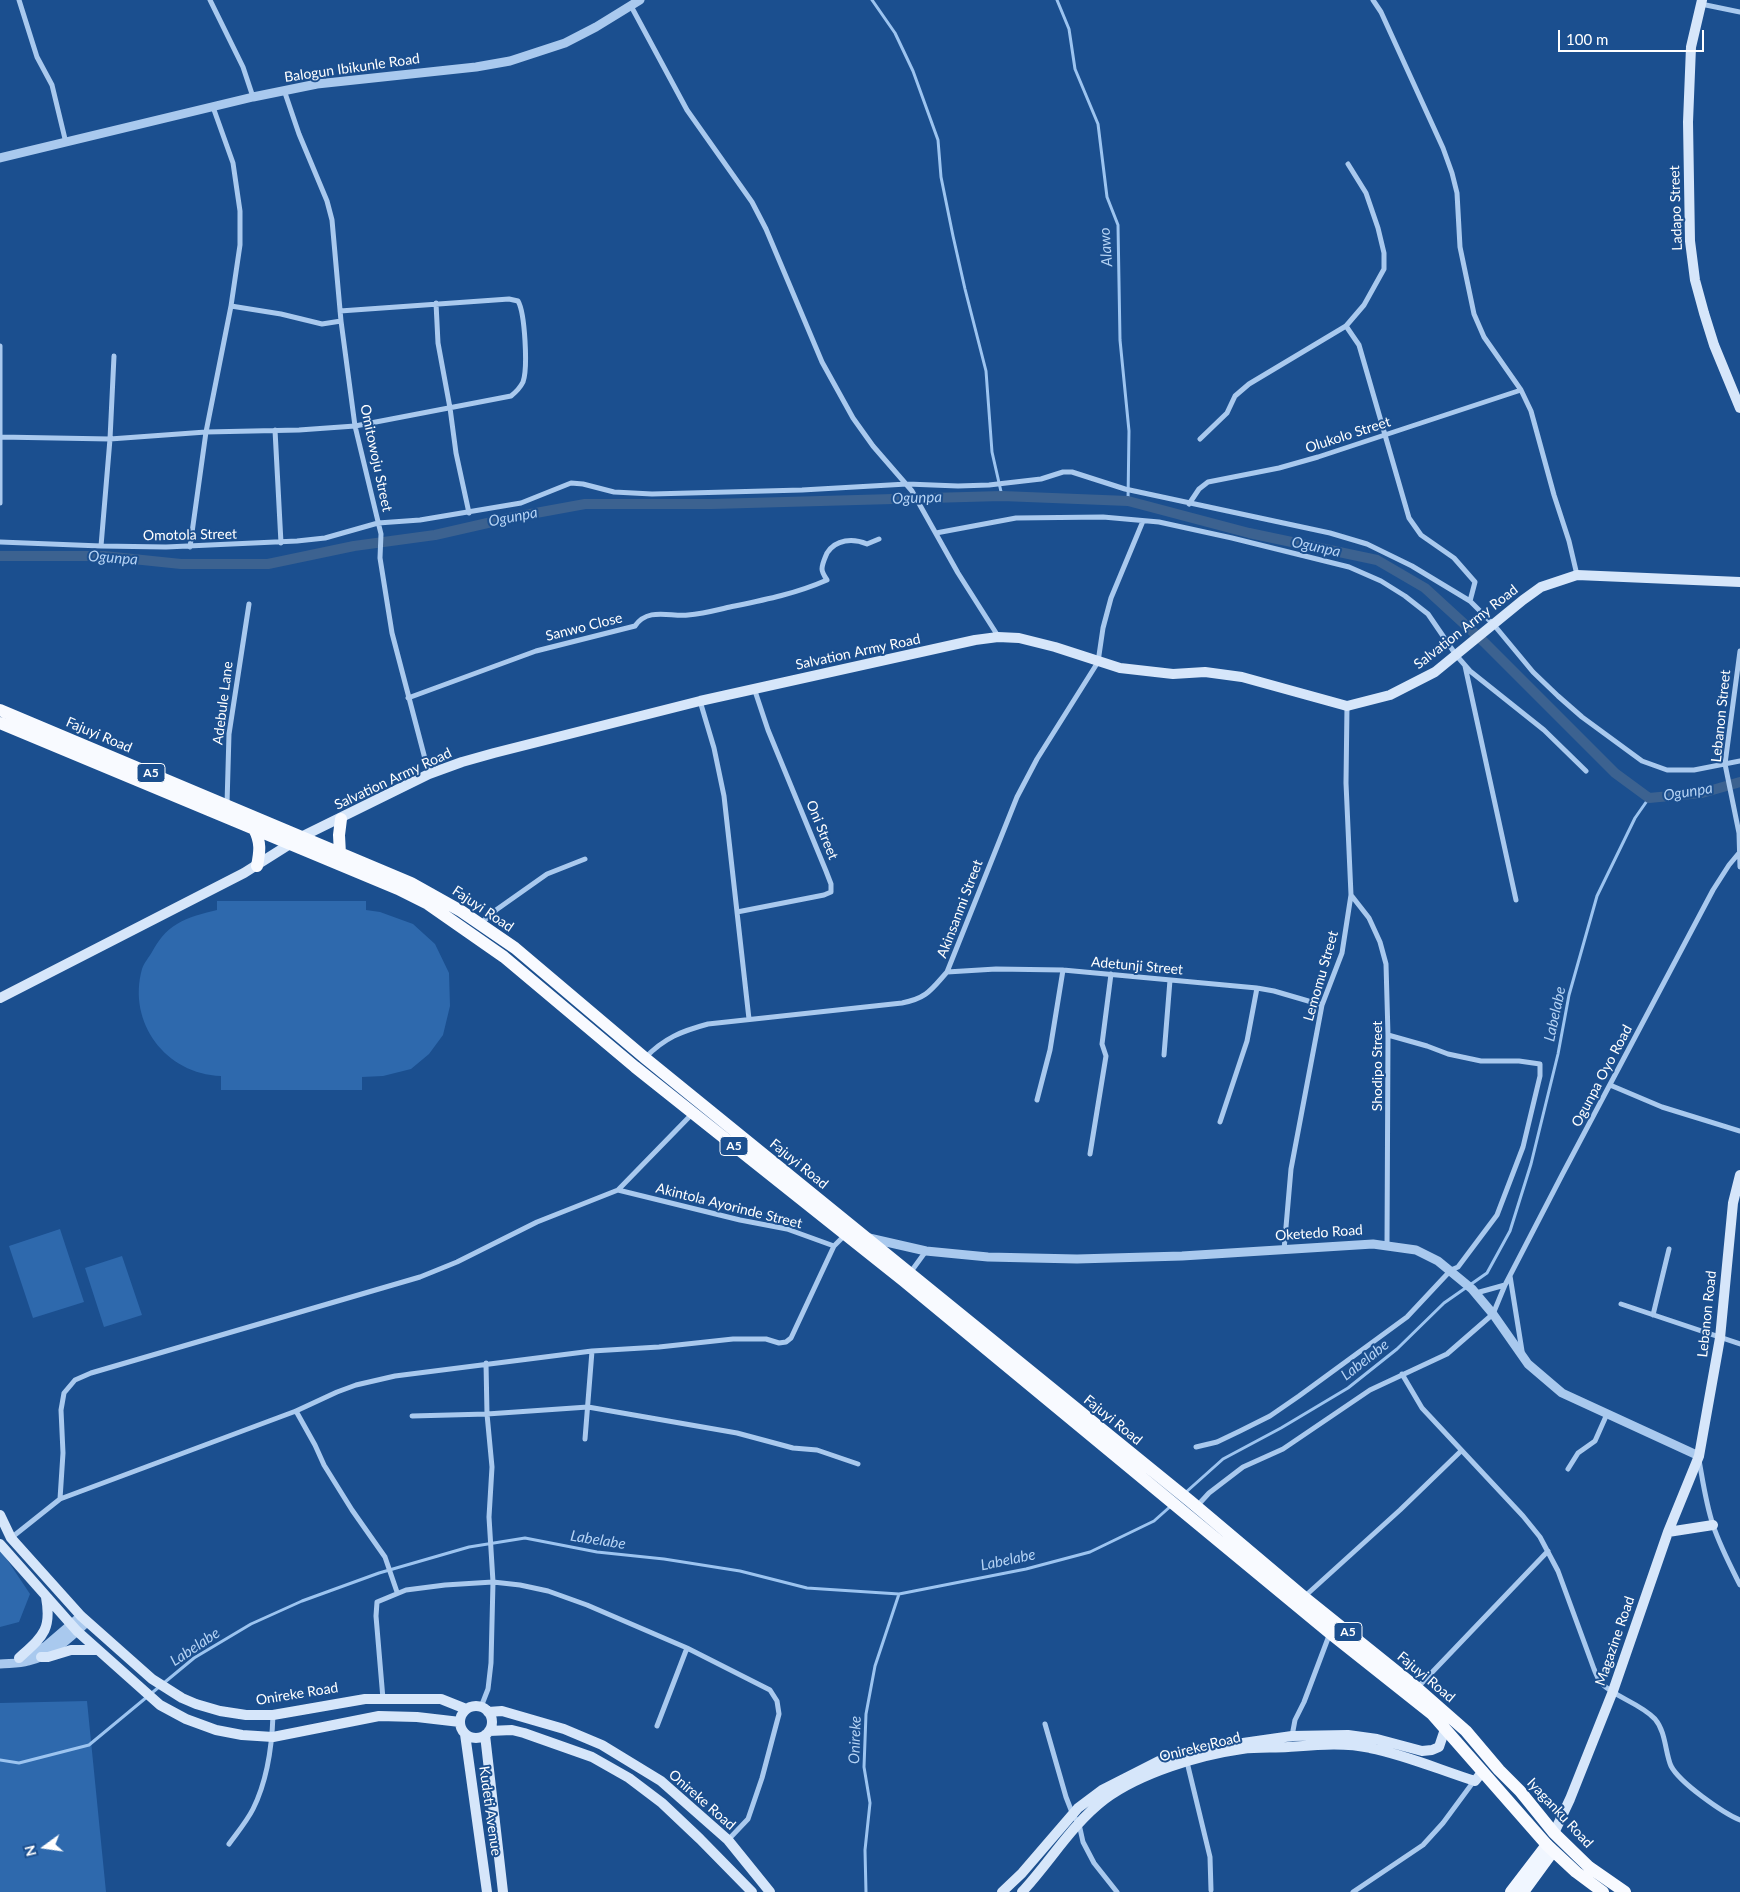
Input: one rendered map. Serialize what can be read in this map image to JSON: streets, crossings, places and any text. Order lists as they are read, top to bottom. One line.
{"streets":{"highway":["Fajuyi Road","A5","Iyaganku Road"],"main road":["Ladapo Street","Salvation Army Road","Lebanon Road","Magazine Road","Onireke Road","Kudeti Avenue"],"street":["Balogun Ibikunle Road","Olukolo Street","Omitowoju Street","Omotola Street","Sanwo Close","Adebule Lane","Lebanon Street","Oni Street","Akinsanmi Street","Adetunji Street","Lemomu Street","Shodipo Street","Ogunpa Oyo Road","Akintola Ayorinde Street","Oketedo Road"]},"crossings":[["Balogun Ibikunle Road","Omitowoju Street"],["Olukolo Street","Omotola Street"],["Omitowoju Street","Omotola Street"],["Omitowoju Street","Sanwo Close"],["Omitowoju Street","Salvation Army Road"],["Omotola Street","Salvation Army Road"],["Omotola Street","Lebanon Street"],["Salvation Army Road","Fajuyi Road"],["Salvation Army Road","Oni Street"],["Salvation Army Road","Akinsanmi Street"],["Salvation Army Road","Lemomu Street"],["Adebule Lane","Fajuyi Road"],["Lebanon Street","Ogunpa Oyo Road"],["Fajuyi Road","Akinsanmi Street"],["Fajuyi Road","Oketedo Road"],["Fajuyi Road","Onireke Road"],["Fajuyi Road","Iyaganku Road"],["Akinsanmi Street","Adetunji Street"],["Adetunji Street","Lemomu Street"],["Lemomu Street","Shodipo Street"],["Lemomu Street","Oketedo Road"],["Shodipo Street","Oketedo Road"],["Ogunpa Oyo Road","Oketedo Road"],["Oketedo Road","Lebanon Road"],["Oketedo Road","Magazine Road"],["Lebanon Road","Magazine Road"],["Magazine Road","Iyaganku Road"],["Onireke Road","Kudeti Avenue"],["Onireke Road","Iyaganku Road"]],"water":["Alawo","Ogunpa","Labelabe","Onireke"],"scale_bar":"100 m","north":"left"}
